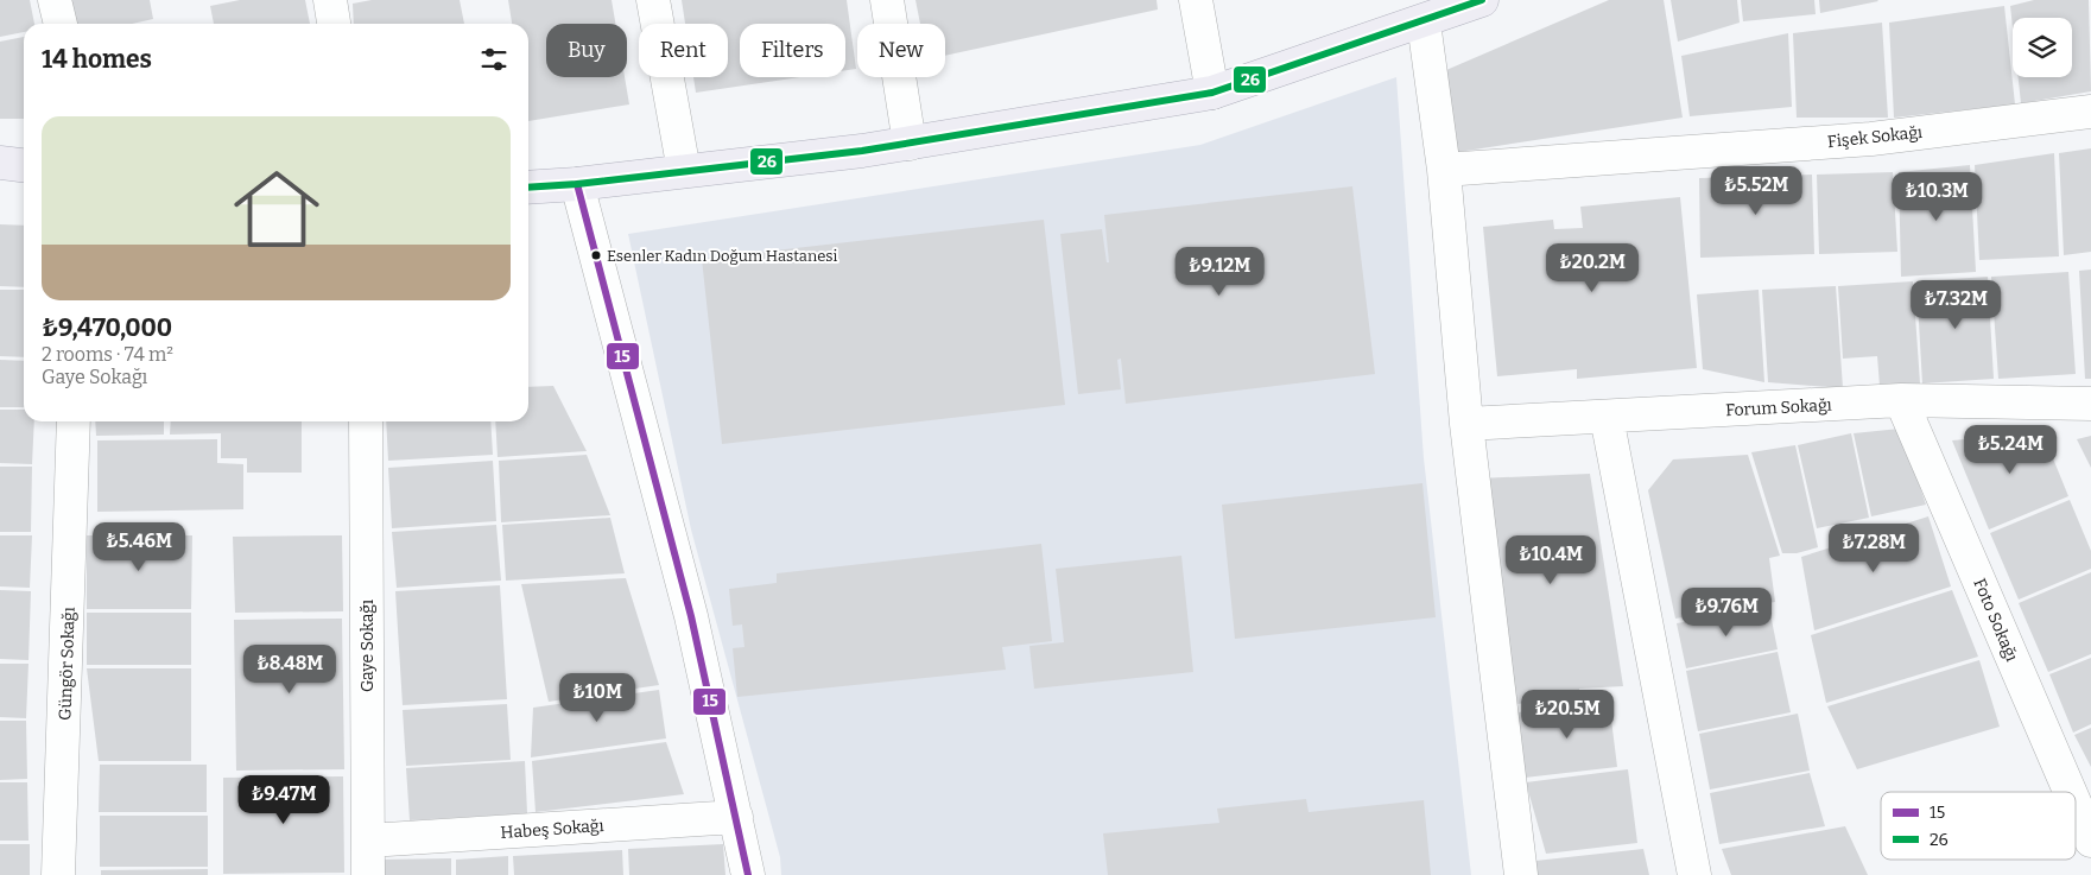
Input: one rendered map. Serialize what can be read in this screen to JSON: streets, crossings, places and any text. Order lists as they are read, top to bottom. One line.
{"streets":{"street":["Fişek Sokağı","Forum Sokağı","Foto Sokağı","Gaye Sokağı","Güngör Sokağı","Habeş Sokağı"]},"crossings":[["Forum Sokağı","Foto Sokağı"],["Gaye Sokağı","Habeş Sokağı"]],"places":["Esenler Kadın Doğum Hastanesi"],"lines":["transit line 26","transit line 15"],"legend":["15","26"],"page":{"chip":["Buy","Rent","Filters","New"],"heading":"14 homes","list":[{"name":"₺9,470,000","note":"2 rooms · 74 m² · Gaye Sokağı"}],"price":["₺5.52M","₺10.3M","₺20.2M","₺9.12M","₺7.32M","₺5.24M","₺5.46M","₺7.28M","₺10.4M","₺9.76M","₺8.48M","₺10M","₺20.5M","₺9.47M"]}}
